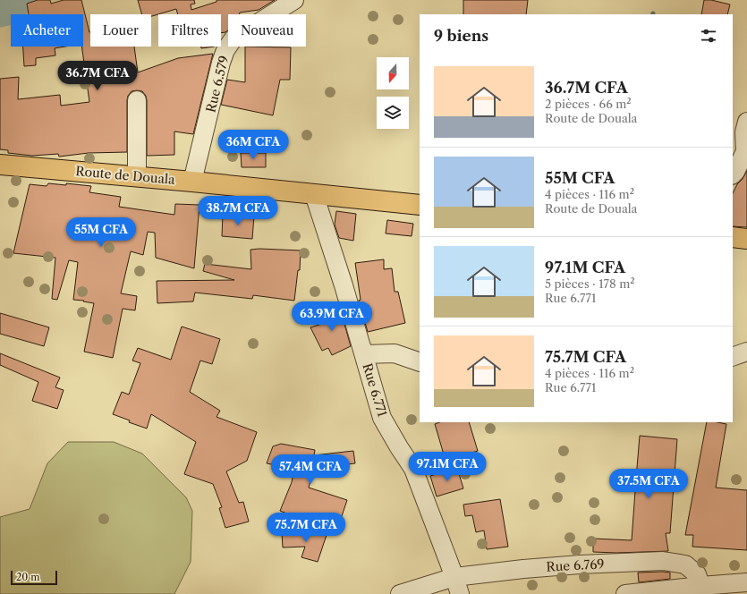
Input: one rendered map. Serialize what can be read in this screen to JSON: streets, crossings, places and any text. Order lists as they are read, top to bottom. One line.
{"streets":{"highway":["Route de Douala"],"street":["Rue 6.579","Rue 6.771","Rue 6.769"]},"crossings":[["Rue 6.579","Route de Douala"],["Route de Douala","Rue 6.771"],["Rue 6.771","Rue 6.769"]],"scale_bar":"20 m","north":"bottom","page":{"chip":["Acheter","Louer","Filtres","Nouveau"],"heading":"9 biens","list":[{"name":"36.7M CFA","note":"2 pièces · 66 m² · Route de Douala"},{"name":"55M CFA","note":"4 pièces · 116 m² · Route de Douala"},{"name":"97.1M CFA","note":"5 pièces · 178 m² · Rue 6.771"},{"name":"75.7M CFA","note":"4 pièces · 116 m² · Rue 6.771"}],"price":["36.7M CFA","36M CFA","38.7M CFA","55M CFA","63.9M CFA","97.1M CFA","57.4M CFA","37.5M CFA","75.7M CFA"],"scale":"20 m"}}
